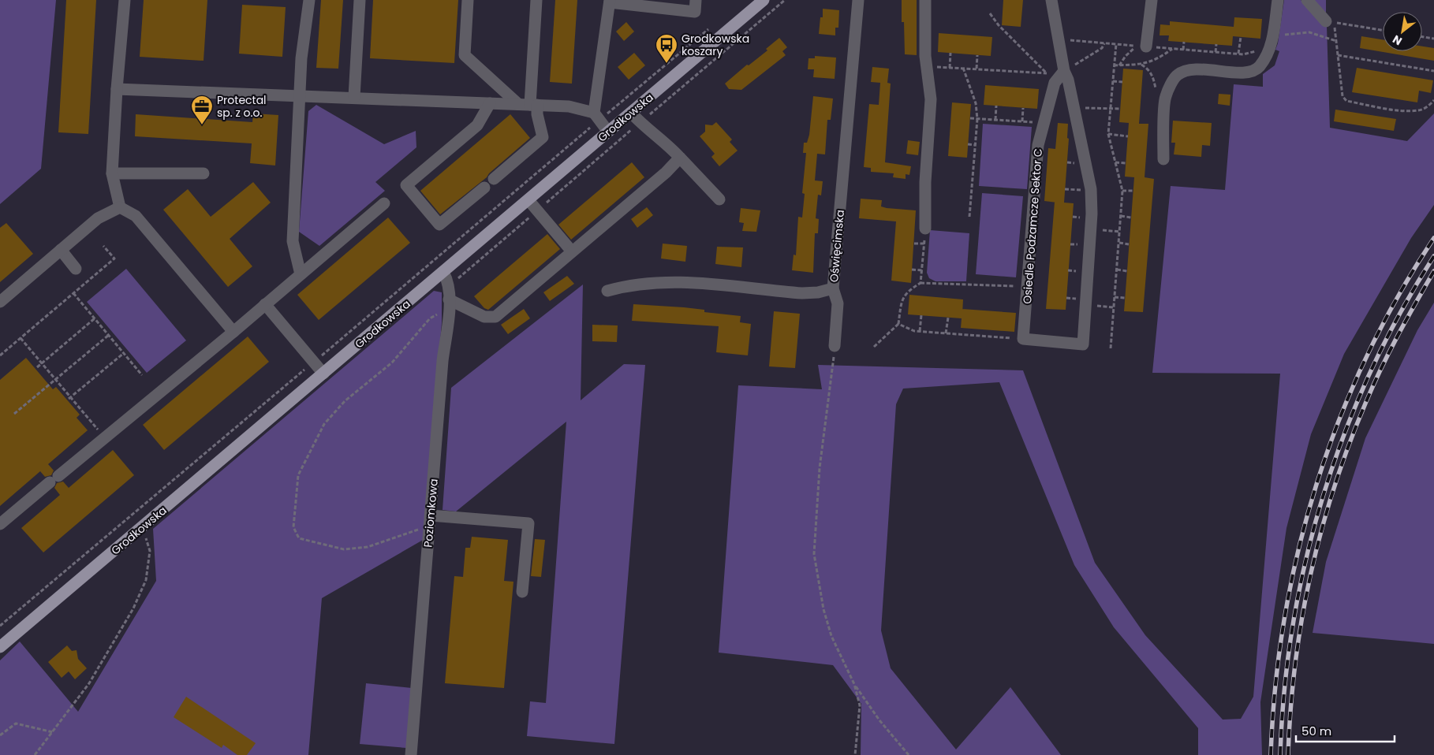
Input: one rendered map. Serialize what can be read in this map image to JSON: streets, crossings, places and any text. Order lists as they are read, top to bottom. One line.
{"streets":{"main road":["Grodkowska"],"street":["Osiedle Podzamcze Sektor C","Oświęcimska","Poziomkowa"]},"crossings":[["Grodkowska","Poziomkowa"]],"places":{"bus stop":["Grodkowska koszary"],"office":["Protectal sp. z o.o."]},"scale_bar":"50 m","north":"bottom left"}
